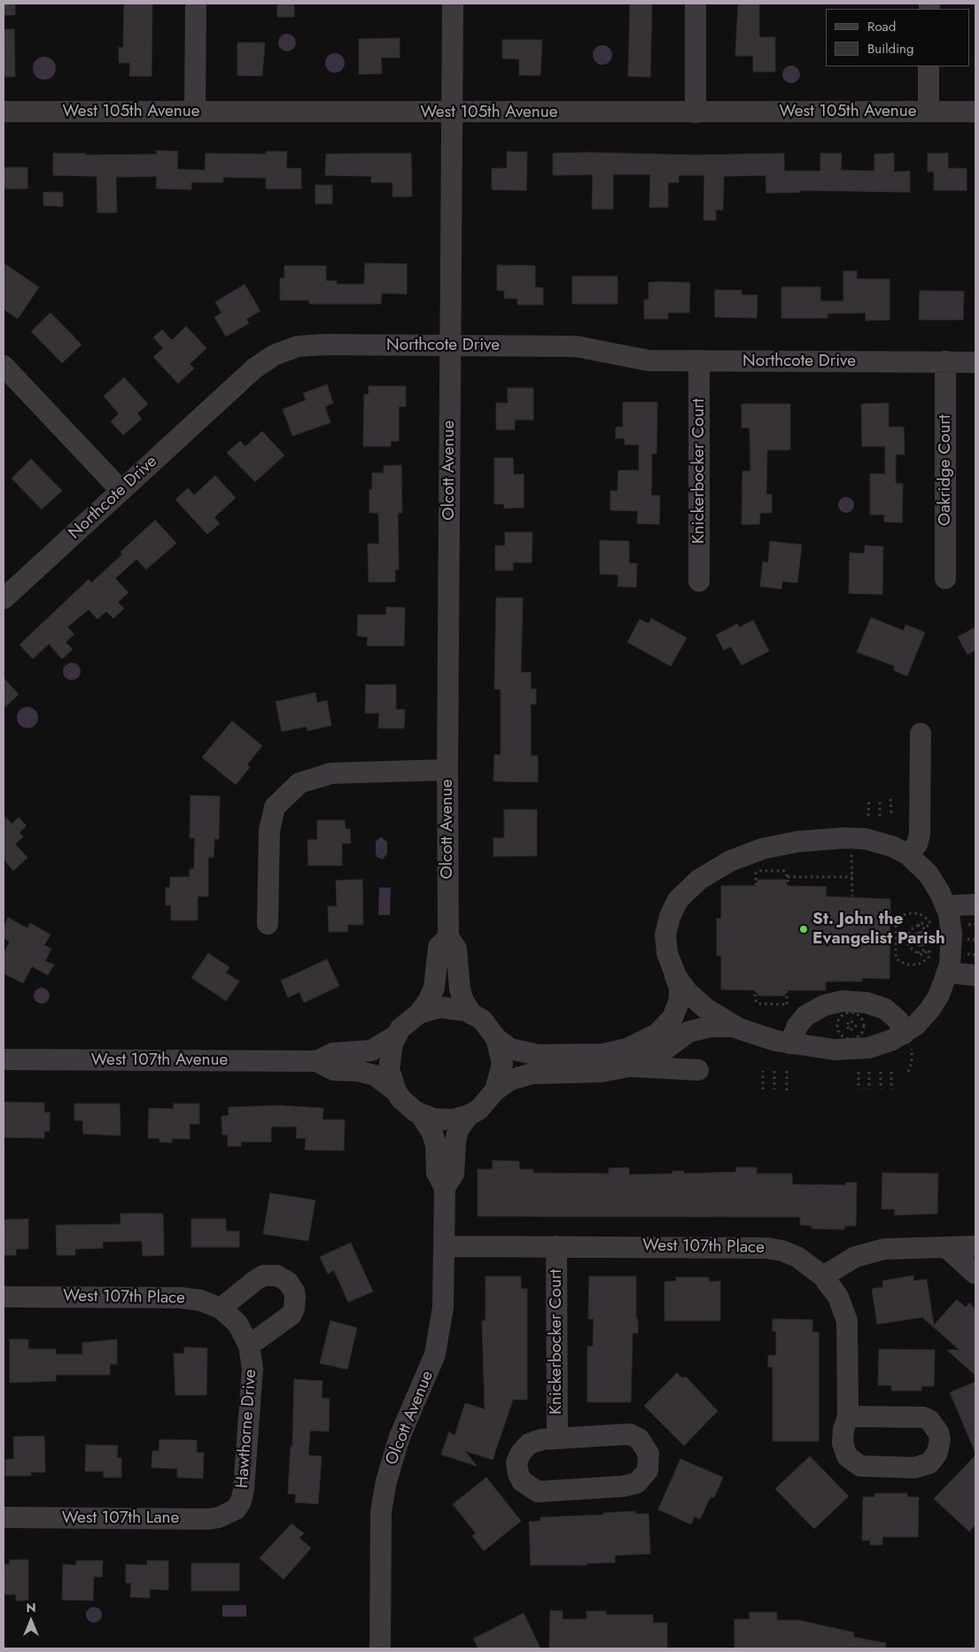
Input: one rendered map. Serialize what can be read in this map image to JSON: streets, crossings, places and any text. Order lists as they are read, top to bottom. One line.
{"streets":{"street":["West 105th Avenue","Northcote Drive","Olcott Avenue","Oakridge Court","Knickerbocker Court","West 107th Avenue","West 107th Place","Hawthorne Drive","West 107th Lane"]},"crossings":[["West 105th Avenue","Olcott Avenue"],["Northcote Drive","Olcott Avenue"],["Northcote Drive","Oakridge Court"],["Northcote Drive","Knickerbocker Court"],["Olcott Avenue","West 107th Avenue"],["Olcott Avenue","West 107th Place"],["Knickerbocker Court","West 107th Place"],["West 107th Place","Hawthorne Drive"],["Hawthorne Drive","West 107th Lane"]],"places":["St. John the Evangelist Parish"],"legend":["Road","Building"],"north":"top"}
